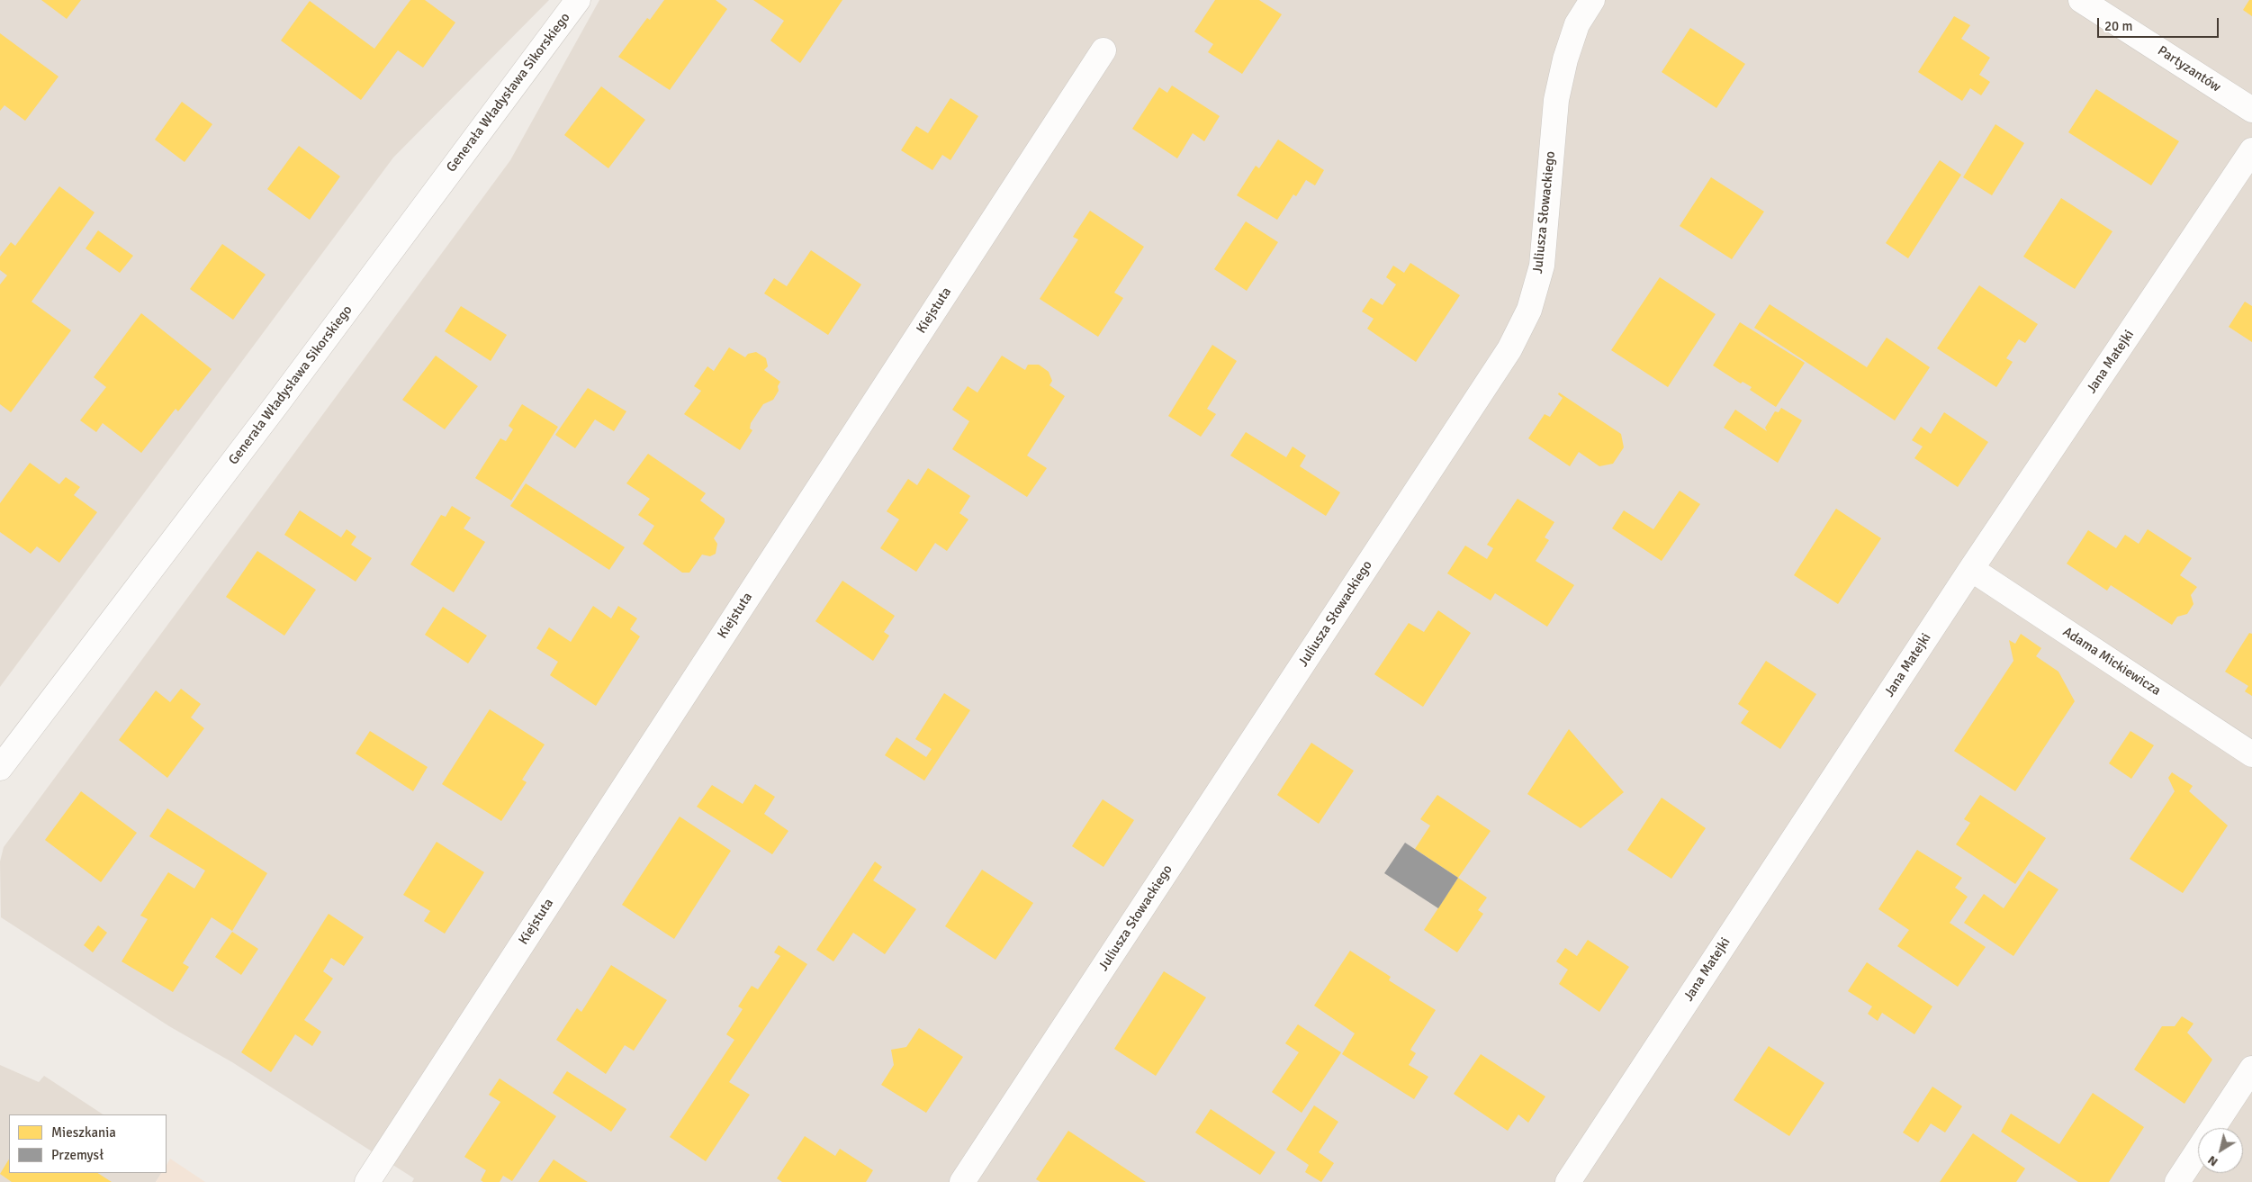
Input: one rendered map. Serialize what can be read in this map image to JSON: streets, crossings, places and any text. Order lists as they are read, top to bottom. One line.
{"streets":{"street":["Partyzantów","Generała Władysława Sikorskiego","Juliusza Słowackiego","Kiejstuta","Jana Matejki","Adama Mickiewicza"]},"crossings":[["Jana Matejki","Adama Mickiewicza"]],"legend":["Mieszkania","Przemysł"],"scale_bar":"20 m","north":"bottom left"}
